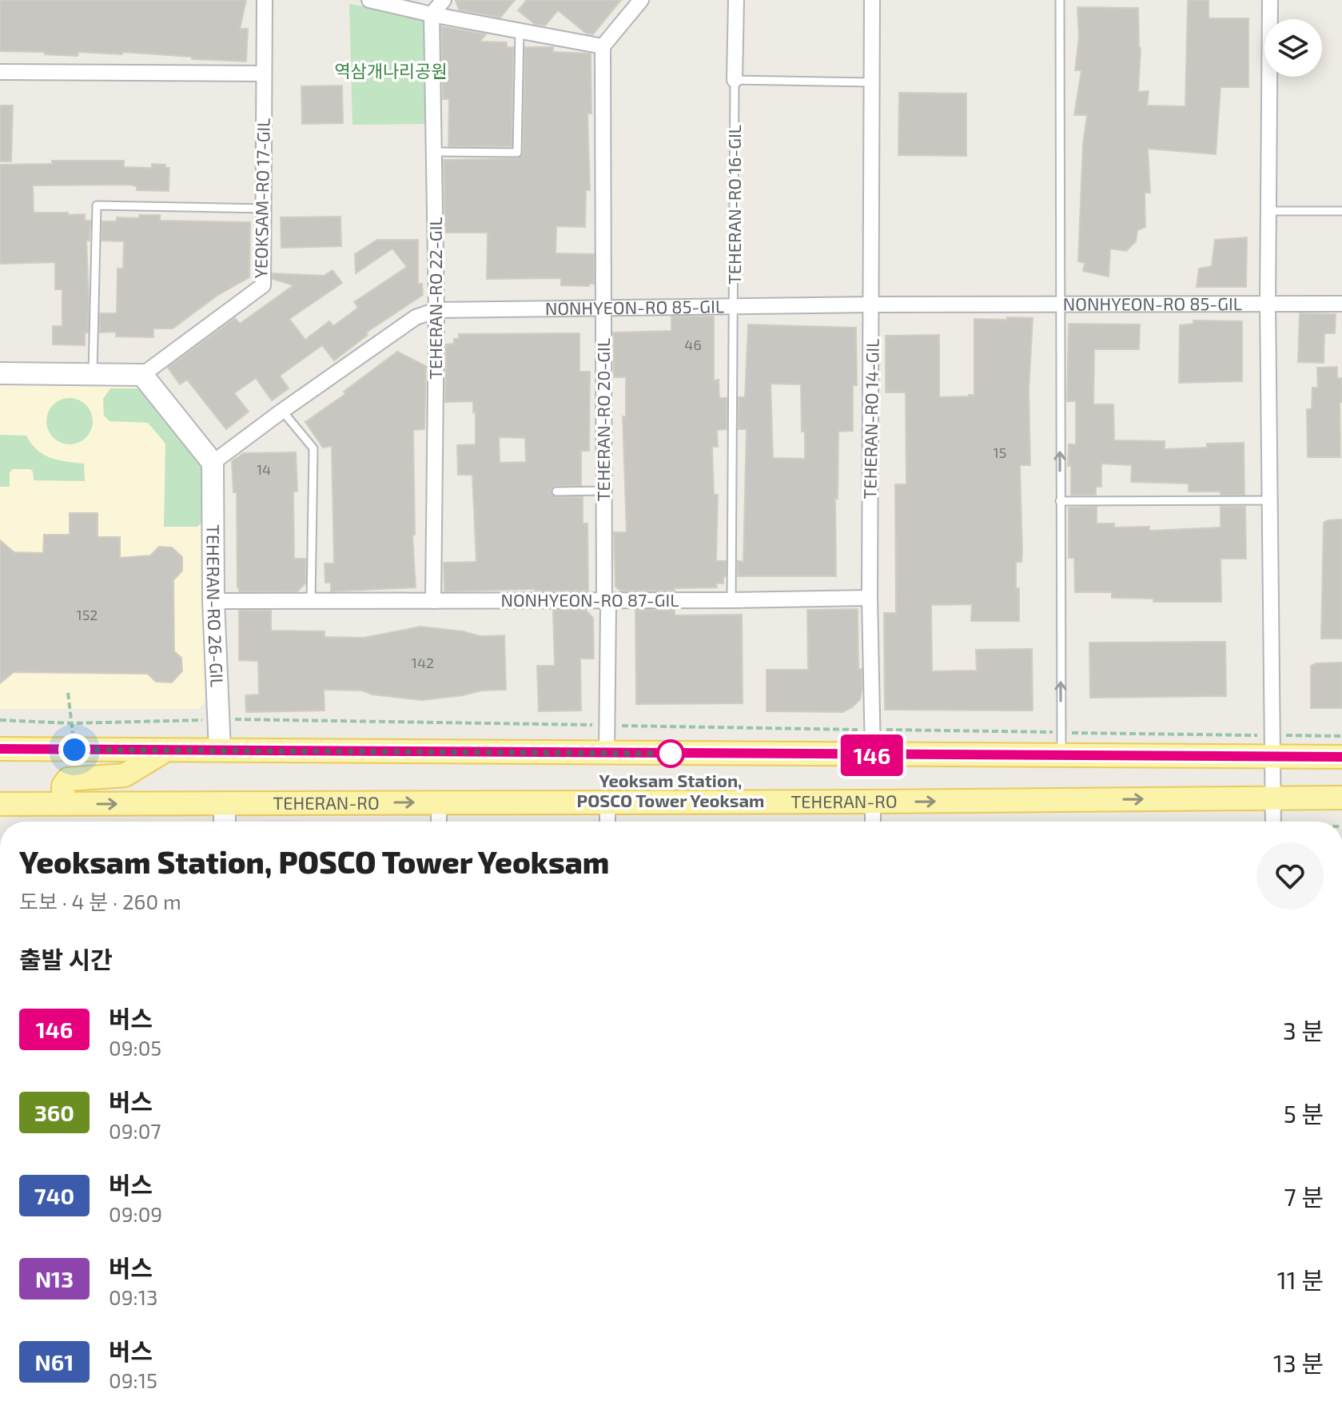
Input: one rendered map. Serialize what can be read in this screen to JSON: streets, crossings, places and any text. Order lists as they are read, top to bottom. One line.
{"streets":{"main road":["TEHERAN-RO"],"street":["YEOKSAM-RO 17-GIL","TEHERAN-RO 16-GIL","TEHERAN-RO 22-GIL","NONHYEON-RO 85-GIL","TEHERAN-RO 14-GIL","TEHERAN-RO 20-GIL","NONHYEON-RO 87-GIL","TEHERAN-RO 26-GIL"]},"crossings":[["TEHERAN-RO 16-GIL","NONHYEON-RO 85-GIL"],["TEHERAN-RO 16-GIL","NONHYEON-RO 87-GIL"],["TEHERAN-RO 22-GIL","NONHYEON-RO 85-GIL"],["TEHERAN-RO 22-GIL","NONHYEON-RO 87-GIL"],["NONHYEON-RO 85-GIL","TEHERAN-RO 14-GIL"],["NONHYEON-RO 85-GIL","TEHERAN-RO 20-GIL"],["NONHYEON-RO 85-GIL","TEHERAN-RO 26-GIL"],["TEHERAN-RO 14-GIL","NONHYEON-RO 87-GIL"],["TEHERAN-RO 20-GIL","NONHYEON-RO 87-GIL"],["NONHYEON-RO 87-GIL","TEHERAN-RO 26-GIL"]],"parks":["역삼개나리공원"],"places":["Yeoksam Station, POSCO Tower Yeoksam"],"lines":["bus line 146"],"house_numbers":["46","15","14","152","142"],"page":{"on_map":"146","heading":[["Yeoksam Station, POSCO Tower Yeoksam","도보 · 4 분 · 260 m"],"출발 시간"],"list":[{"mark":"146","name":"버스","note":"09:05","value":"3 분"},{"mark":"360","name":"버스","note":"09:07","value":"5 분"},{"mark":"740","name":"버스","note":"09:09","value":"7 분"},{"mark":"N13","name":"버스","note":"09:13","value":"11 분"},{"mark":"N61","name":"버스","note":"09:15","value":"13 분"}]}}
